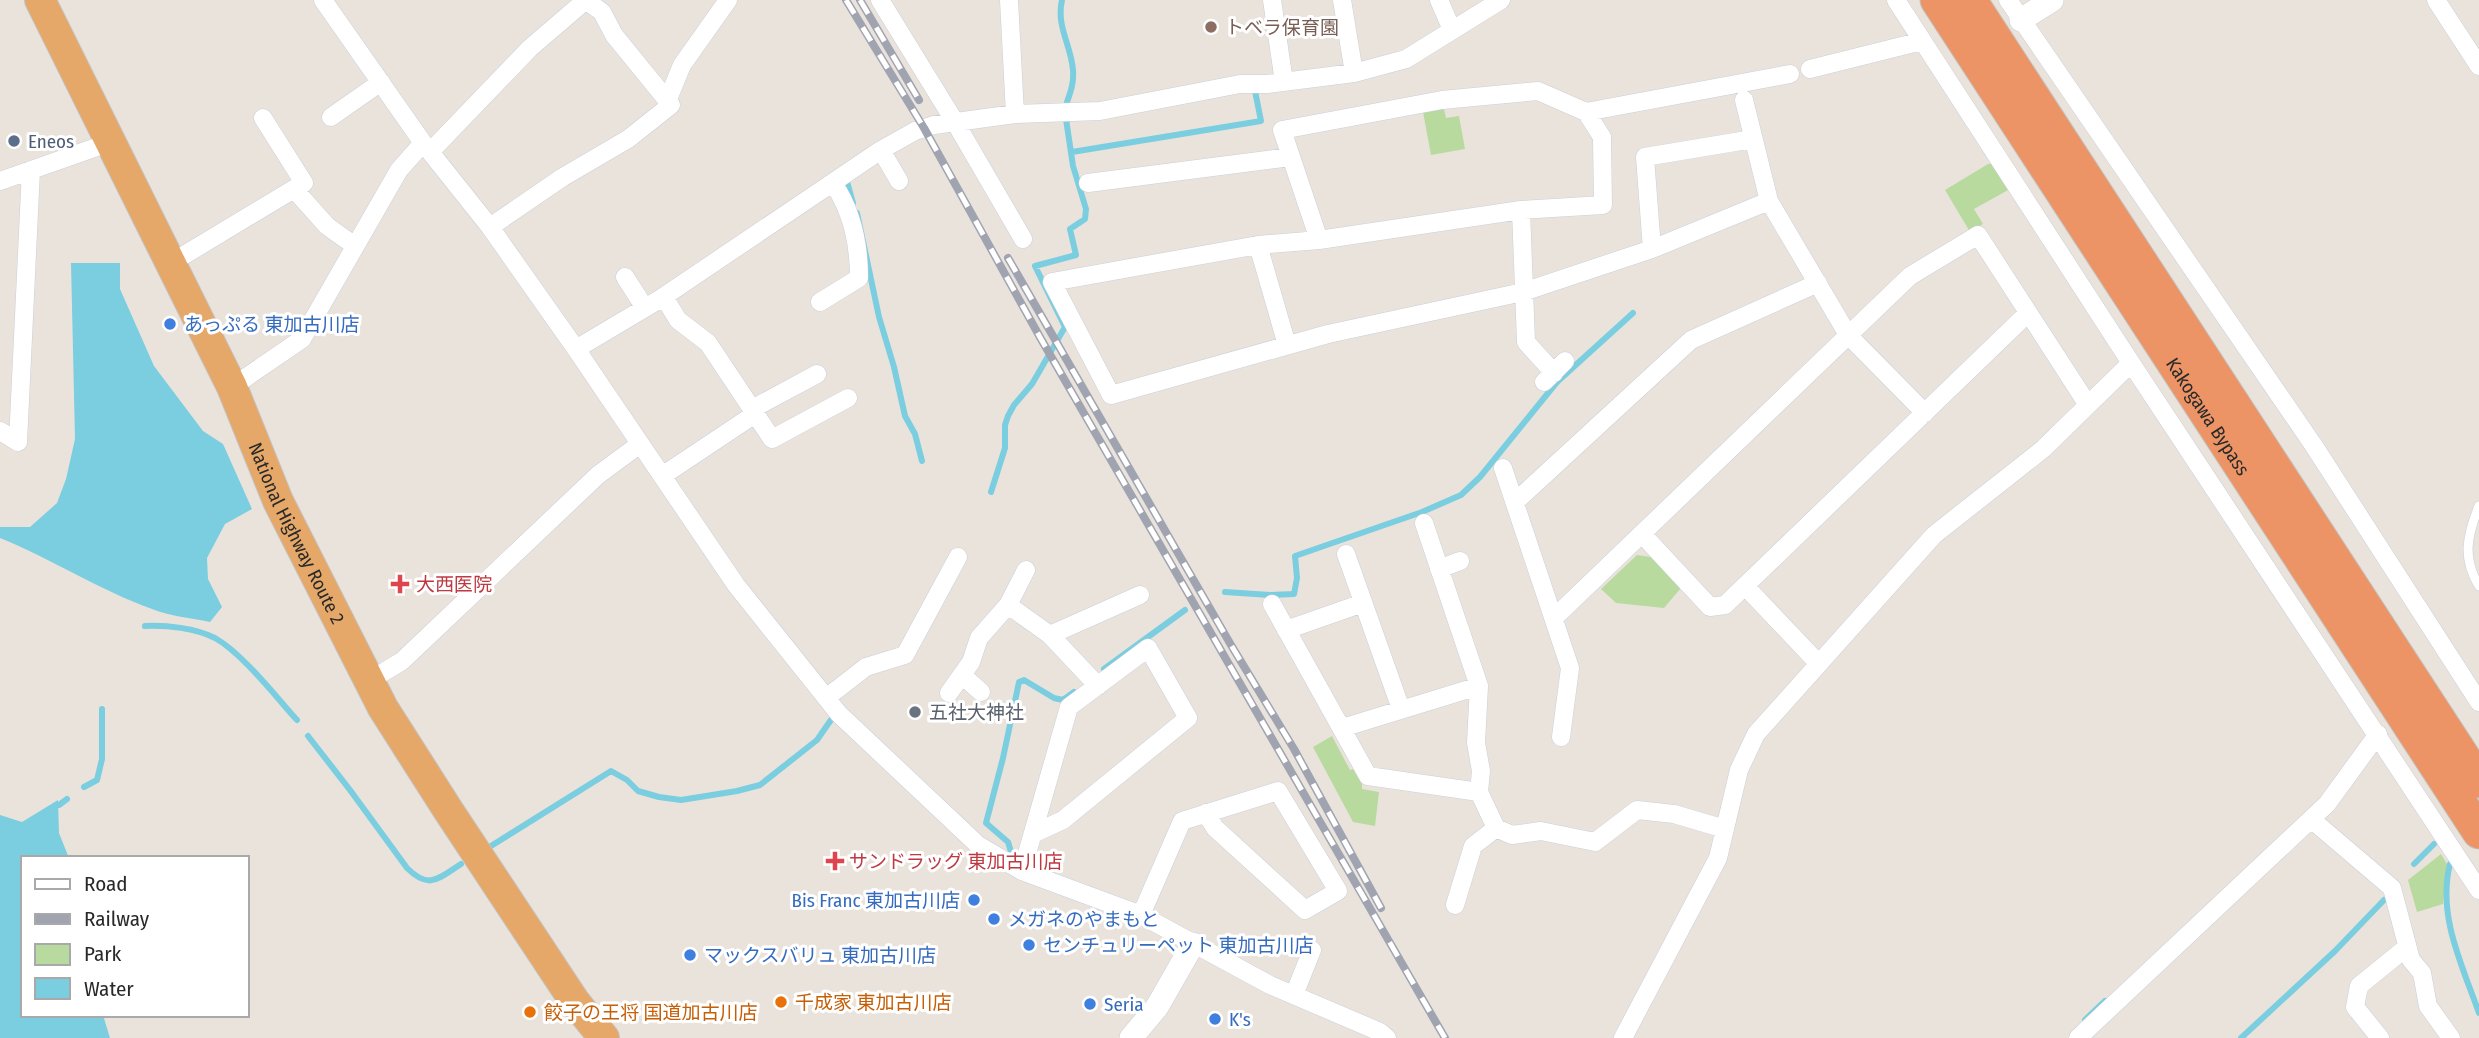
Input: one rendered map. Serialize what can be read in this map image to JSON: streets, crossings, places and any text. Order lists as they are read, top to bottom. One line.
{"streets":{"highway":["Kakogawa Bypass","National Highway Route 2"]},"places":{"other":["トベラ保育園","Eneos","あっぷる 東加古川店","五社大神社","Bis Franc 東加古川店","メガネのやまもと","センチュリーペット 東加古川店","マックスバリュ 東加古川店","千成家 東加古川店","Seria","餃子の王将 国道加古川店","K's"],"health":["大西医院","サンドラッグ 東加古川店"]},"legend":["Road","Railway","Park","Water"]}
